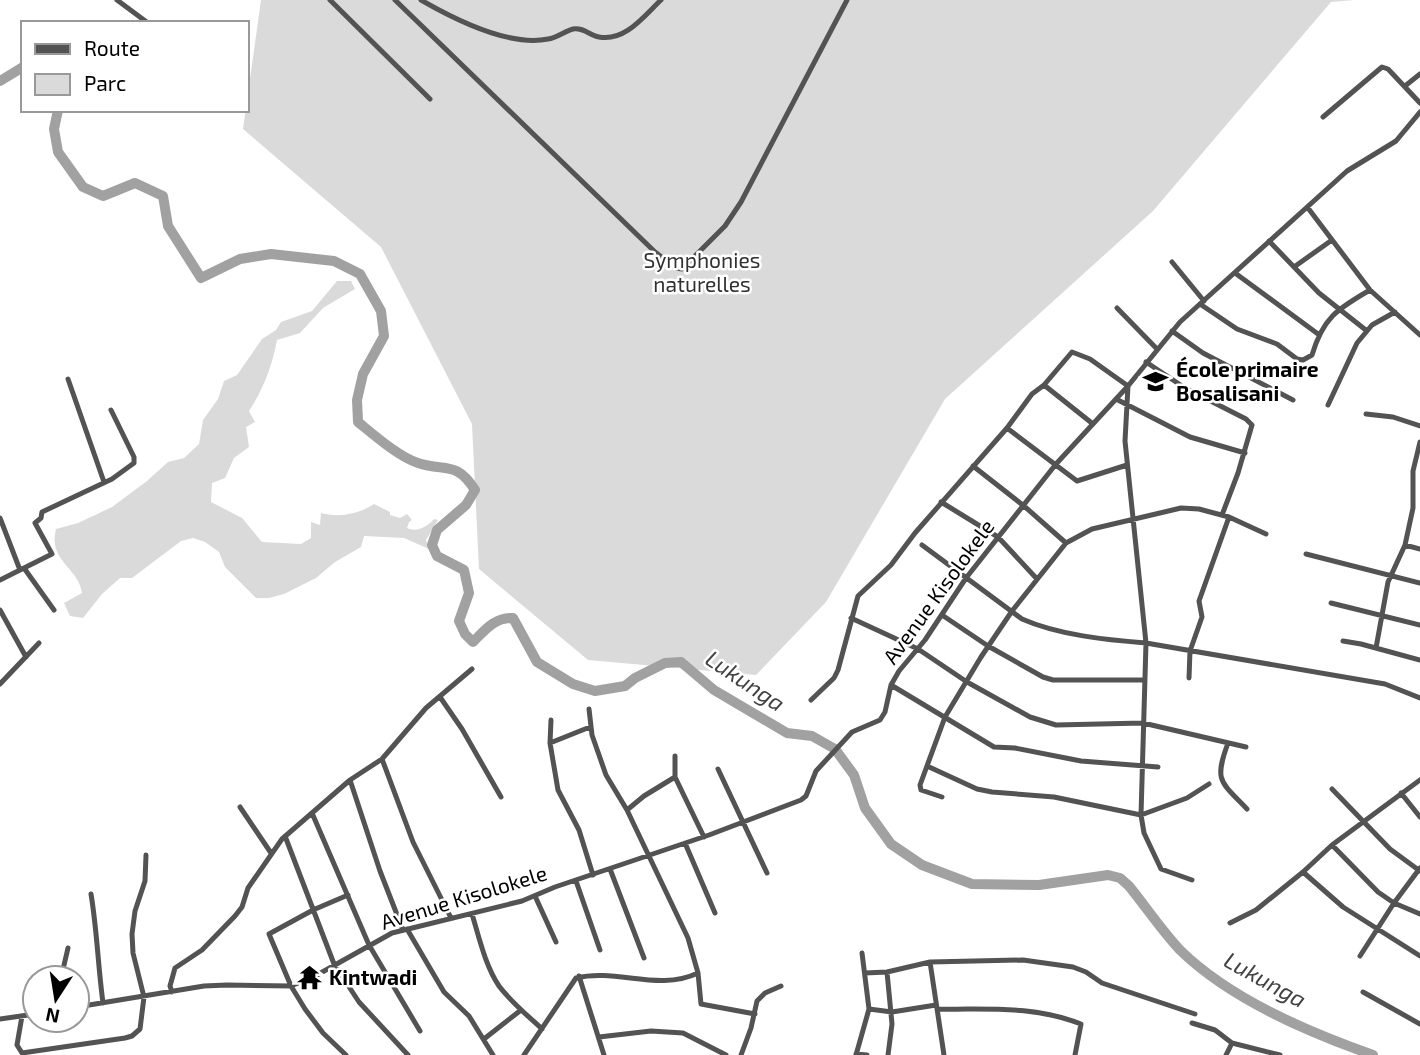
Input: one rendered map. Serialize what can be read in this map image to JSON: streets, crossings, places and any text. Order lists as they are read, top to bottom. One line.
{"streets":{"street":["Avenue Kisolokele"]},"water":["Lukunga"],"parks":["Symphonies naturelles"],"places":{"school or university":["École primaire Bosalisani"],"temple":["Kintwadi"]},"legend":["Route","Parc"],"north":"bottom"}
